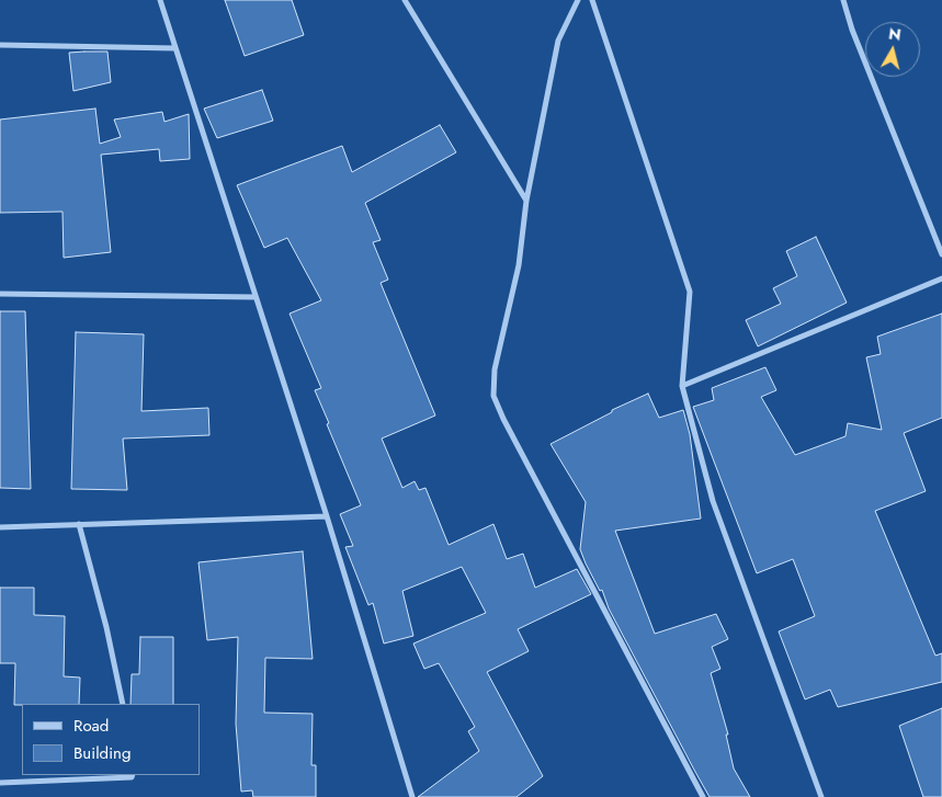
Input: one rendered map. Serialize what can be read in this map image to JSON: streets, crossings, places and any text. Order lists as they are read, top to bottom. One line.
{"legend":["Road","Building"],"north":"top"}
